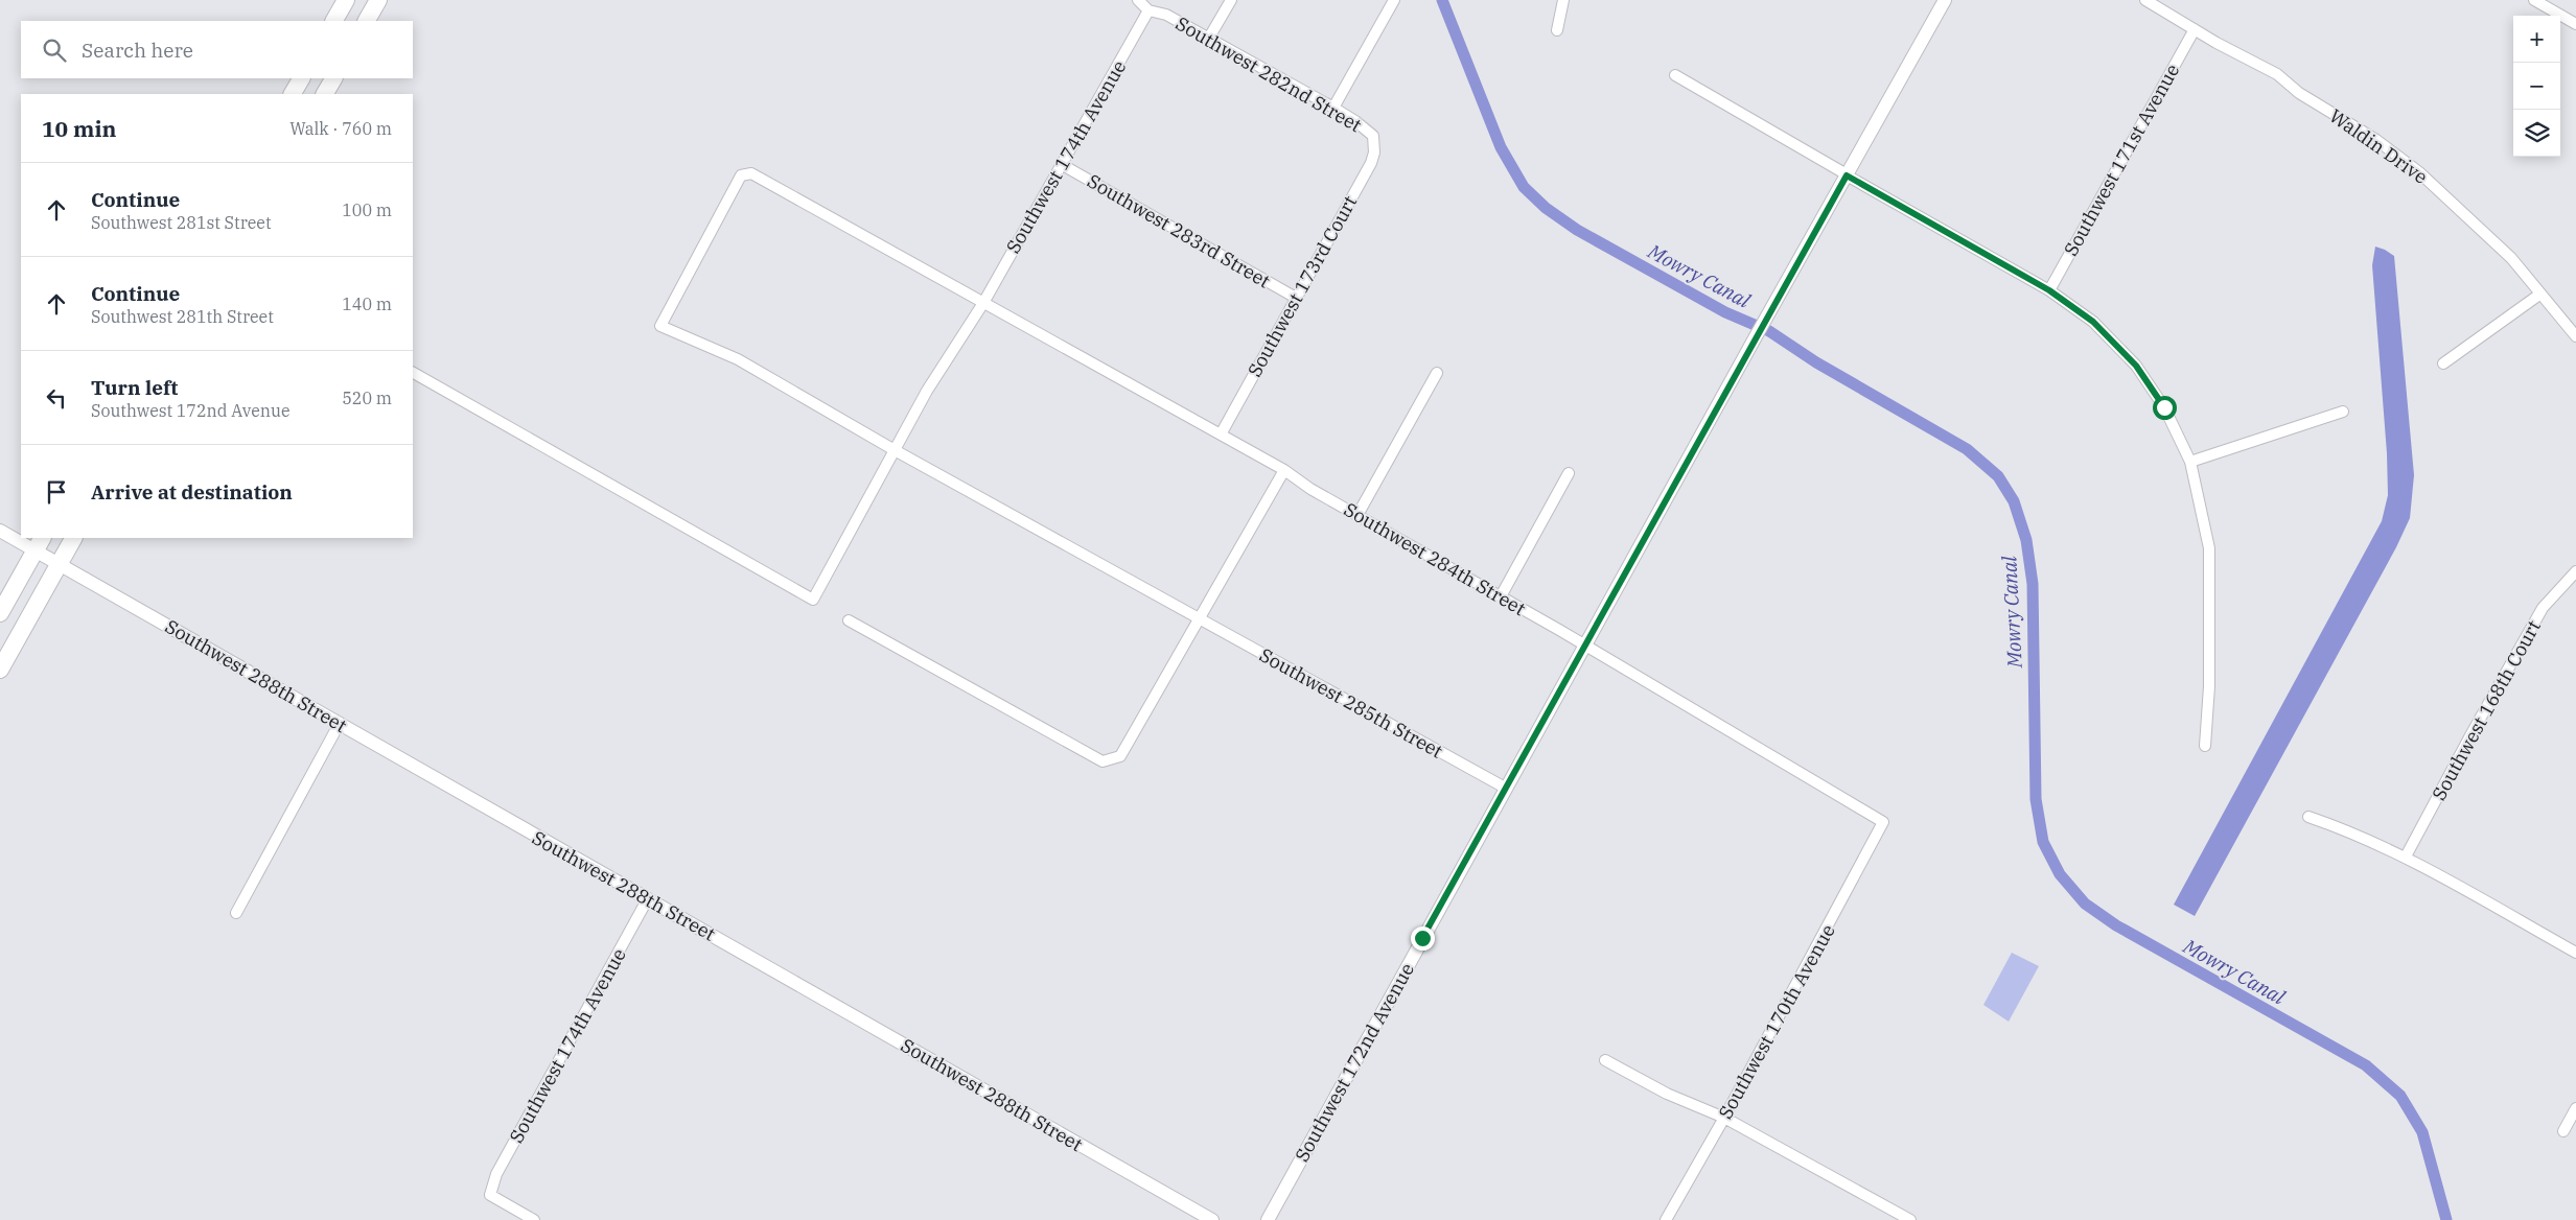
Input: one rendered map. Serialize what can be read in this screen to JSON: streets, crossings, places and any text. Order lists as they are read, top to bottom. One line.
{"streets":{"street":["Southwest 282nd Street","Waldin Drive","Southwest 174th Avenue","Southwest 171st Avenue","Southwest 283rd Street","Southwest 173rd Court","Southwest 284th Street","Southwest 288th Street","Southwest 285th Street","Southwest 168th Court","Southwest 170th Avenue","Southwest 172nd Avenue"]},"crossings":[["Southwest 282nd Street","Southwest 174th Avenue"],["Southwest 282nd Street","Southwest 173rd Court"],["Waldin Drive","Southwest 171st Avenue"],["Southwest 174th Avenue","Southwest 283rd Street"],["Southwest 174th Avenue","Southwest 284th Street"],["Southwest 174th Avenue","Southwest 288th Street"],["Southwest 174th Avenue","Southwest 285th Street"],["Southwest 283rd Street","Southwest 173rd Court"],["Southwest 173rd Court","Southwest 284th Street"],["Southwest 284th Street","Southwest 285th Street"],["Southwest 284th Street","Southwest 170th Avenue"],["Southwest 284th Street","Southwest 172nd Avenue"],["Southwest 285th Street","Southwest 172nd Avenue"]],"water":["Mowry Canal"],"page":{"map_buttons":["+","−"],"search":"Search here","heading":["10 min","Walk · 760 m"],"list":[["Continue","Southwest 281st Street","100 m"],["Continue","Southwest 281th Street","140 m"],["Turn left","Southwest 172nd Avenue","520 m"],"Arrive at destination"]}}
